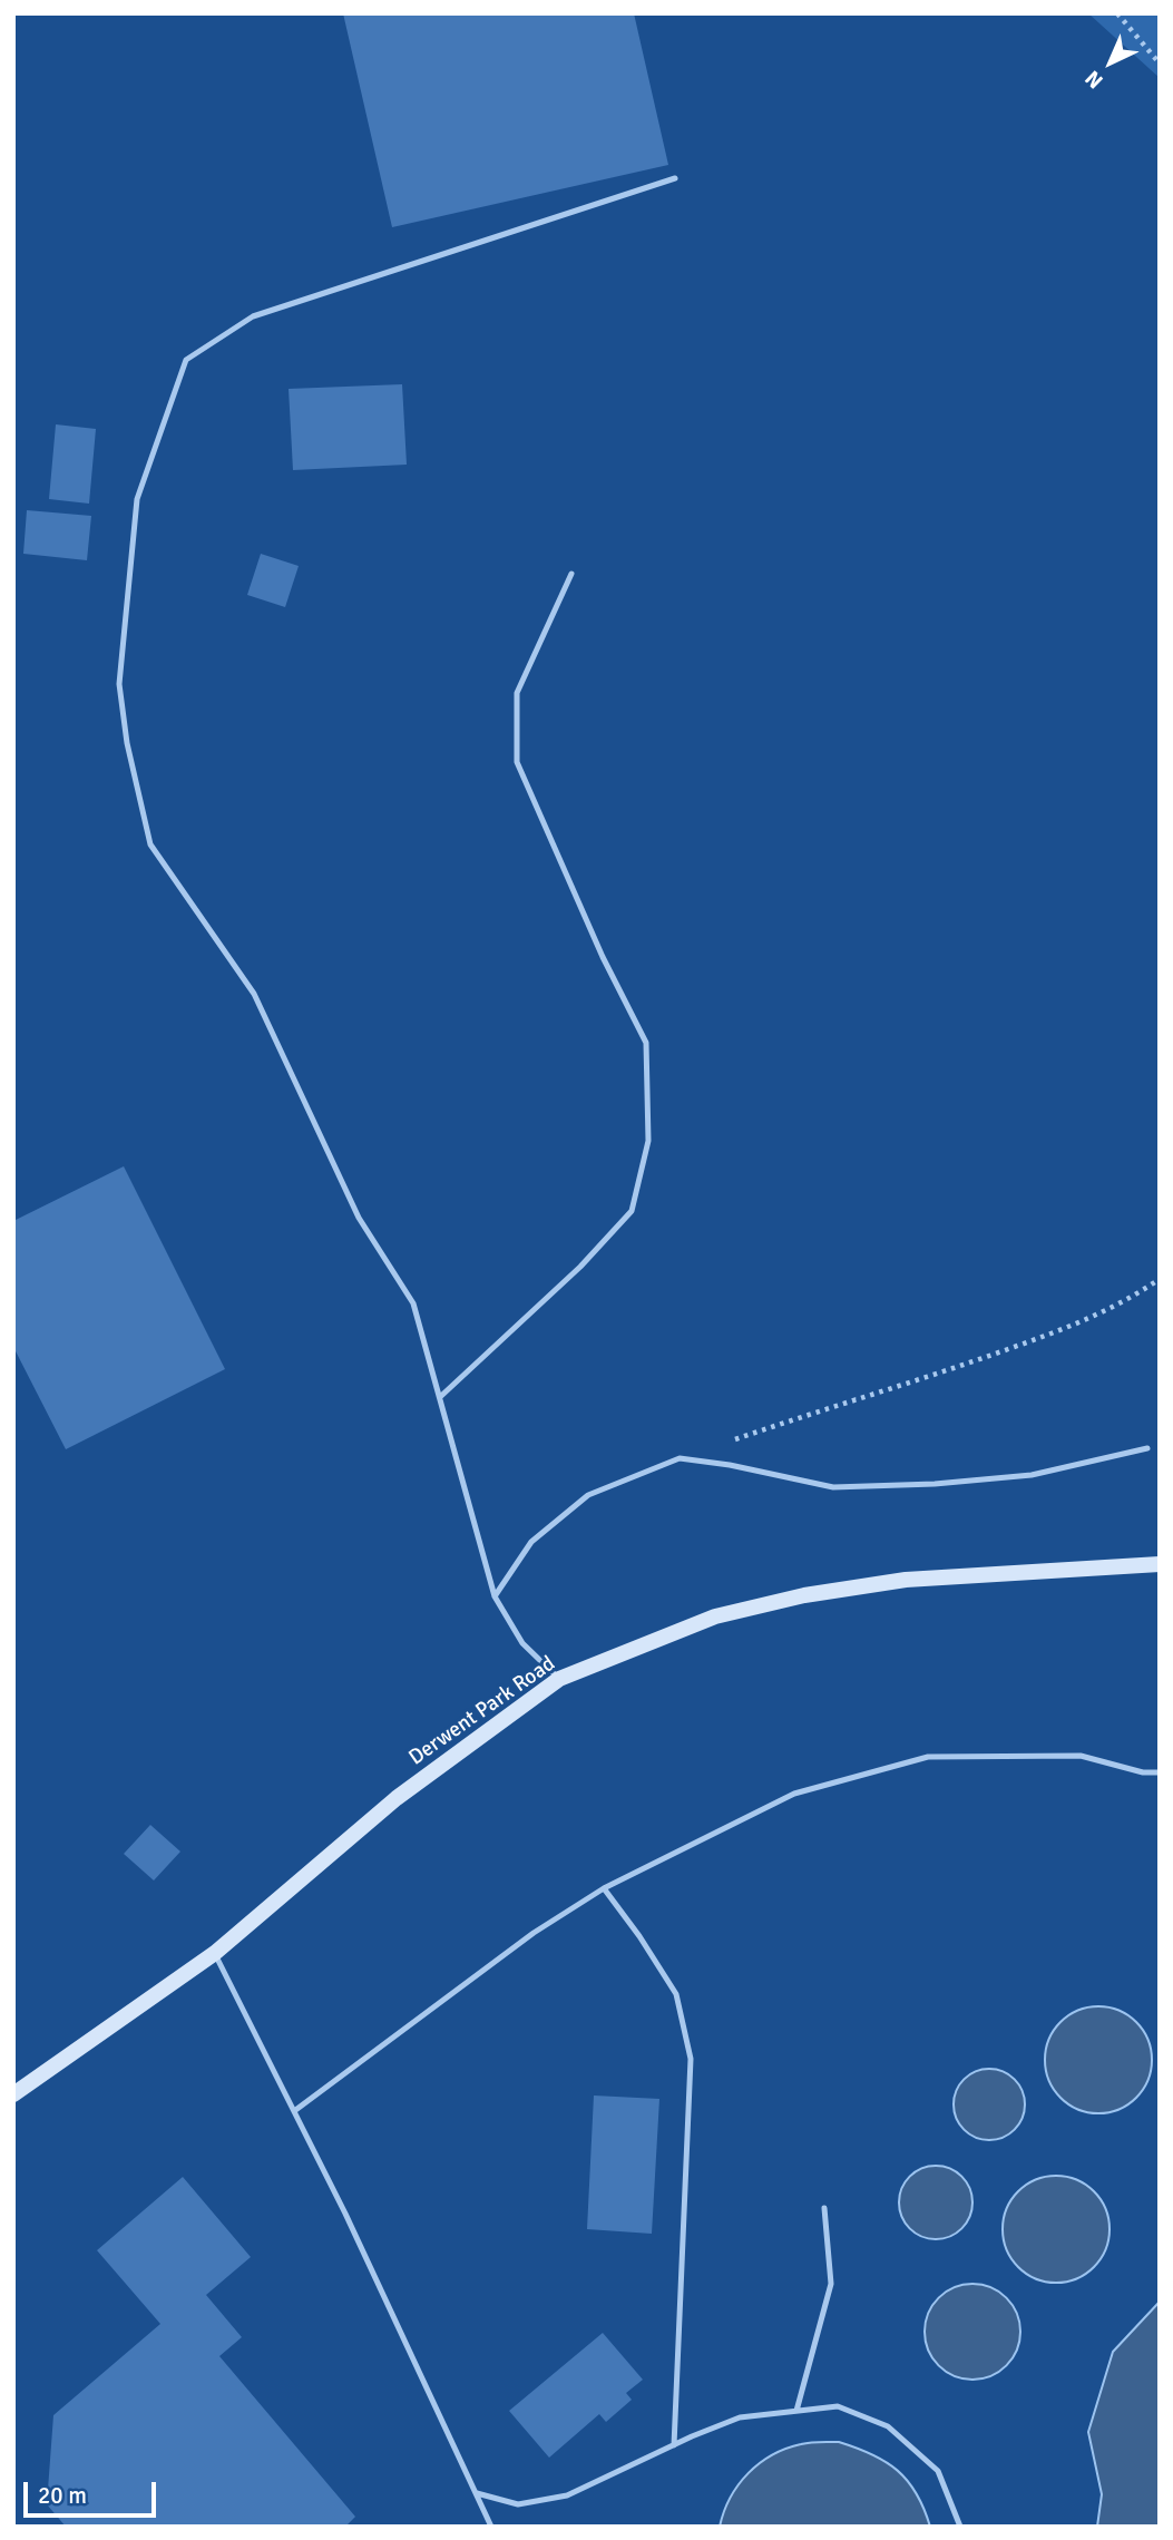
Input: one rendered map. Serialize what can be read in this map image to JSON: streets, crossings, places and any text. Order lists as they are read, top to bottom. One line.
{"streets":{"street":["Derwent Park Road"]},"scale_bar":"20 m","north":"bottom left"}
